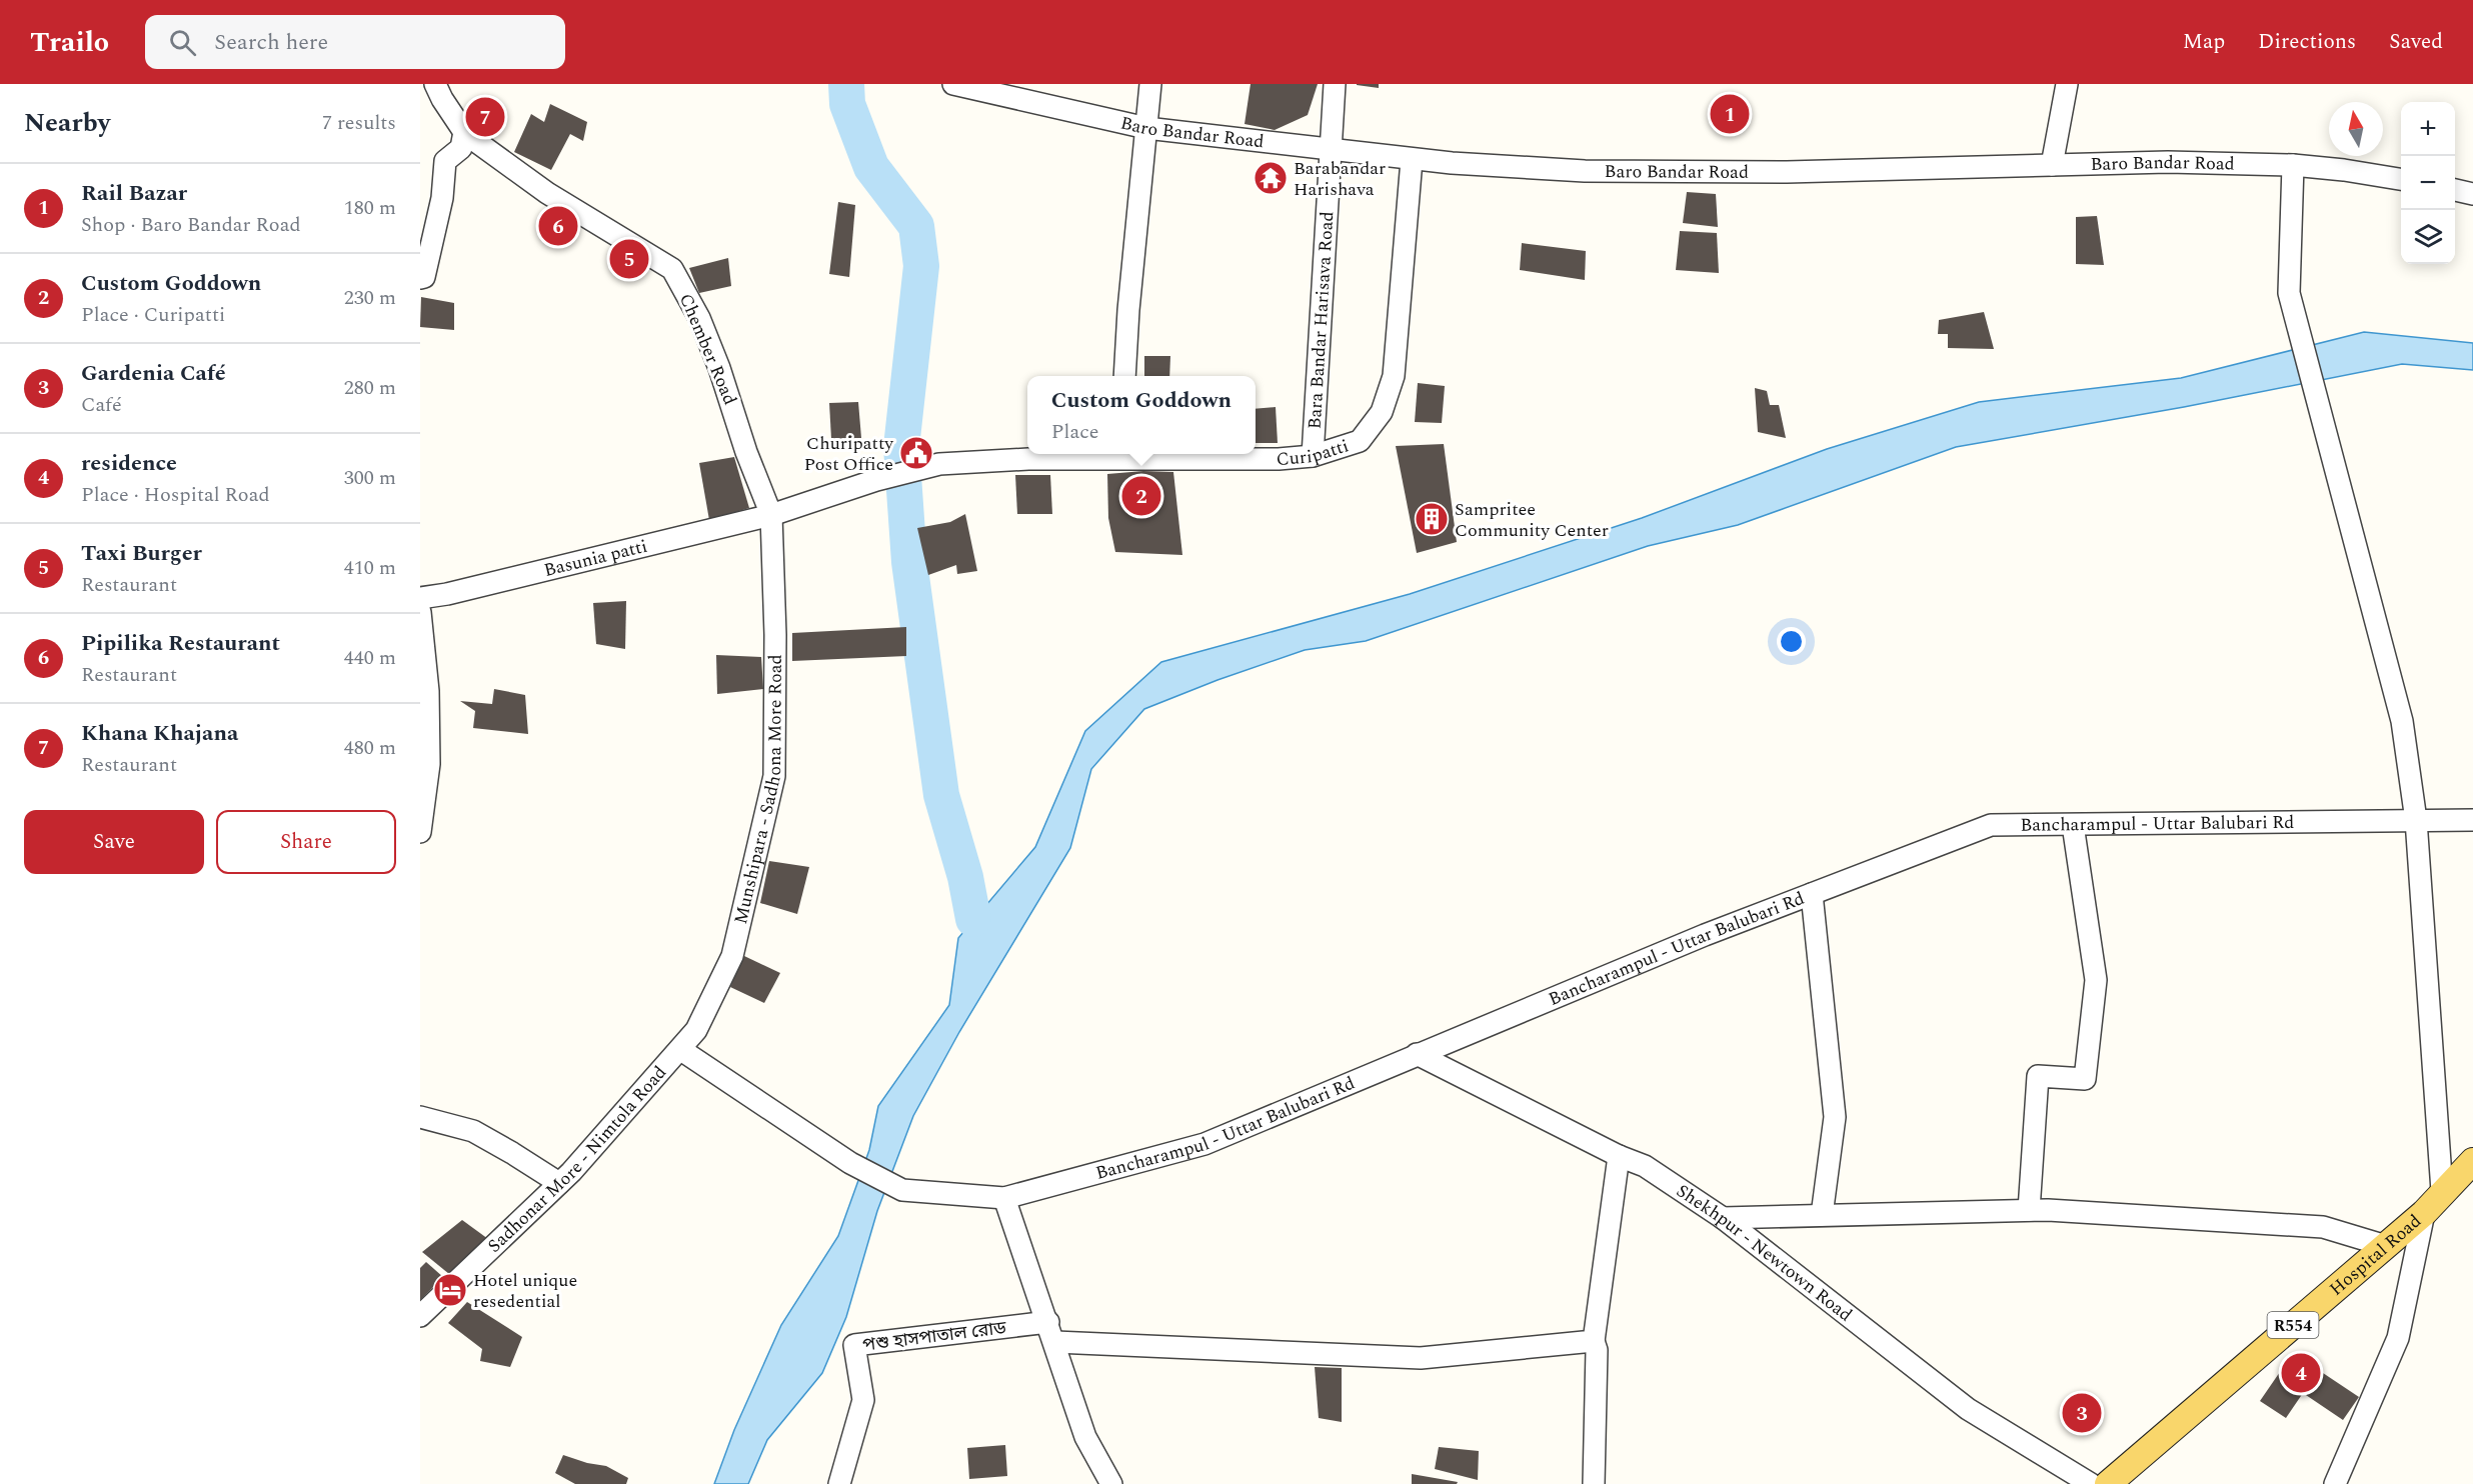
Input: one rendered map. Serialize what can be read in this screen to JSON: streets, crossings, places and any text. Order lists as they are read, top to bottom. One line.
{"streets":{"main road":["Hospital Road","R554"],"street":["Baro Bandar Road","Bara Bandar Harisava Road","Chember Road","Curipatti","Basunia patti","Munshipara - Sadhona More Road","Bancharampul - Uttar Balubari Rd","Sadhonar More - Nimtola Road","Shekhpur - Newtown Road","পশু হাসপাতাল রোড"]},"crossings":[["Baro Bandar Road","Bara Bandar Harisava Road"],["Baro Bandar Road","Curipatti"],["Bara Bandar Harisava Road","Curipatti"],["Chember Road","Basunia patti"],["Chember Road","Munshipara - Sadhona More Road"],["Curipatti","Basunia patti"],["Basunia patti","Munshipara - Sadhona More Road"],["Munshipara - Sadhona More Road","Bancharampul - Uttar Balubari Rd"],["Munshipara - Sadhona More Road","Sadhonar More - Nimtola Road"],["Bancharampul - Uttar Balubari Rd","Sadhonar More - Nimtola Road"],["Bancharampul - Uttar Balubari Rd","Shekhpur - Newtown Road"]],"places":{"temple":["Barabandar Harishava"],"public building":["Churipatty Post Office"],"building":["Sampritee Community Center"],"hotel":["Hotel unique resedential"]},"north":"top","page":{"header":"Trailo","search":"Search here","nav":["Map","Directions","Saved"],"heading":["Nearby","7 results"],"pins":["1","7","6","5","2","4","3"],"map_buttons":["+","−"],"list":[{"mark":"1","name":"Rail Bazar","note":"Shop · Baro Bandar Road","value":"180 m"},{"mark":"2","name":"Custom Goddown","note":"Place · Curipatti","value":"230 m"},{"mark":"3","name":"Gardenia Café","note":"Café","value":"280 m"},{"mark":"4","name":"residence","note":"Place · Hospital Road","value":"300 m"},{"mark":"5","name":"Taxi Burger","note":"Restaurant","value":"410 m"},{"mark":"6","name":"Pipilika Restaurant","note":"Restaurant","value":"440 m"},{"mark":"7","name":"Khana Khajana","note":"Restaurant","value":"480 m"}],"popup":["Custom Goddown","Place"],"buttons":["Save","Share"]}}
